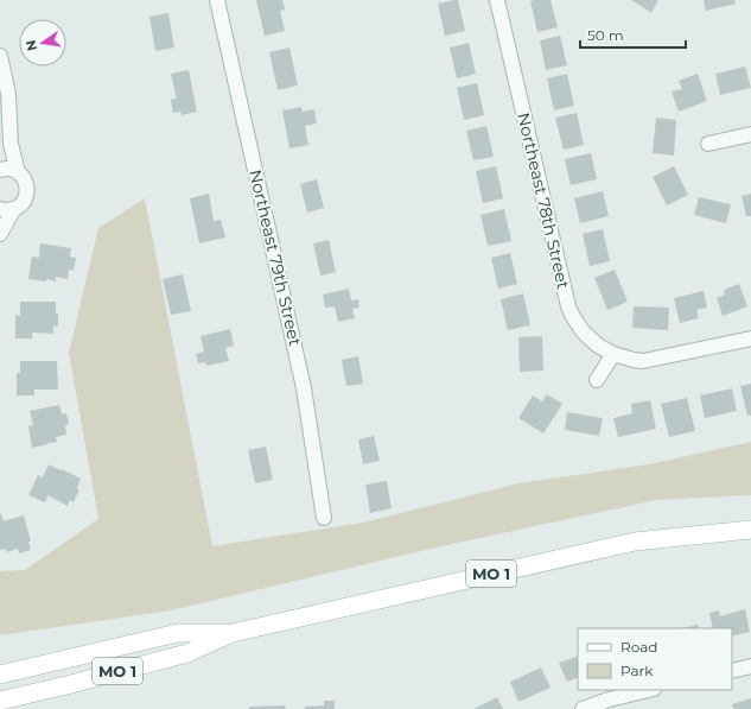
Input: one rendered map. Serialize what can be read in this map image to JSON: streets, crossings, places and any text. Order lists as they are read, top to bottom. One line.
{"streets":{"main road":["MO 1"],"street":["Northeast 78th Street","Northeast 79th Street"]},"legend":["Road","Park"],"scale_bar":"50 m","north":"left"}
